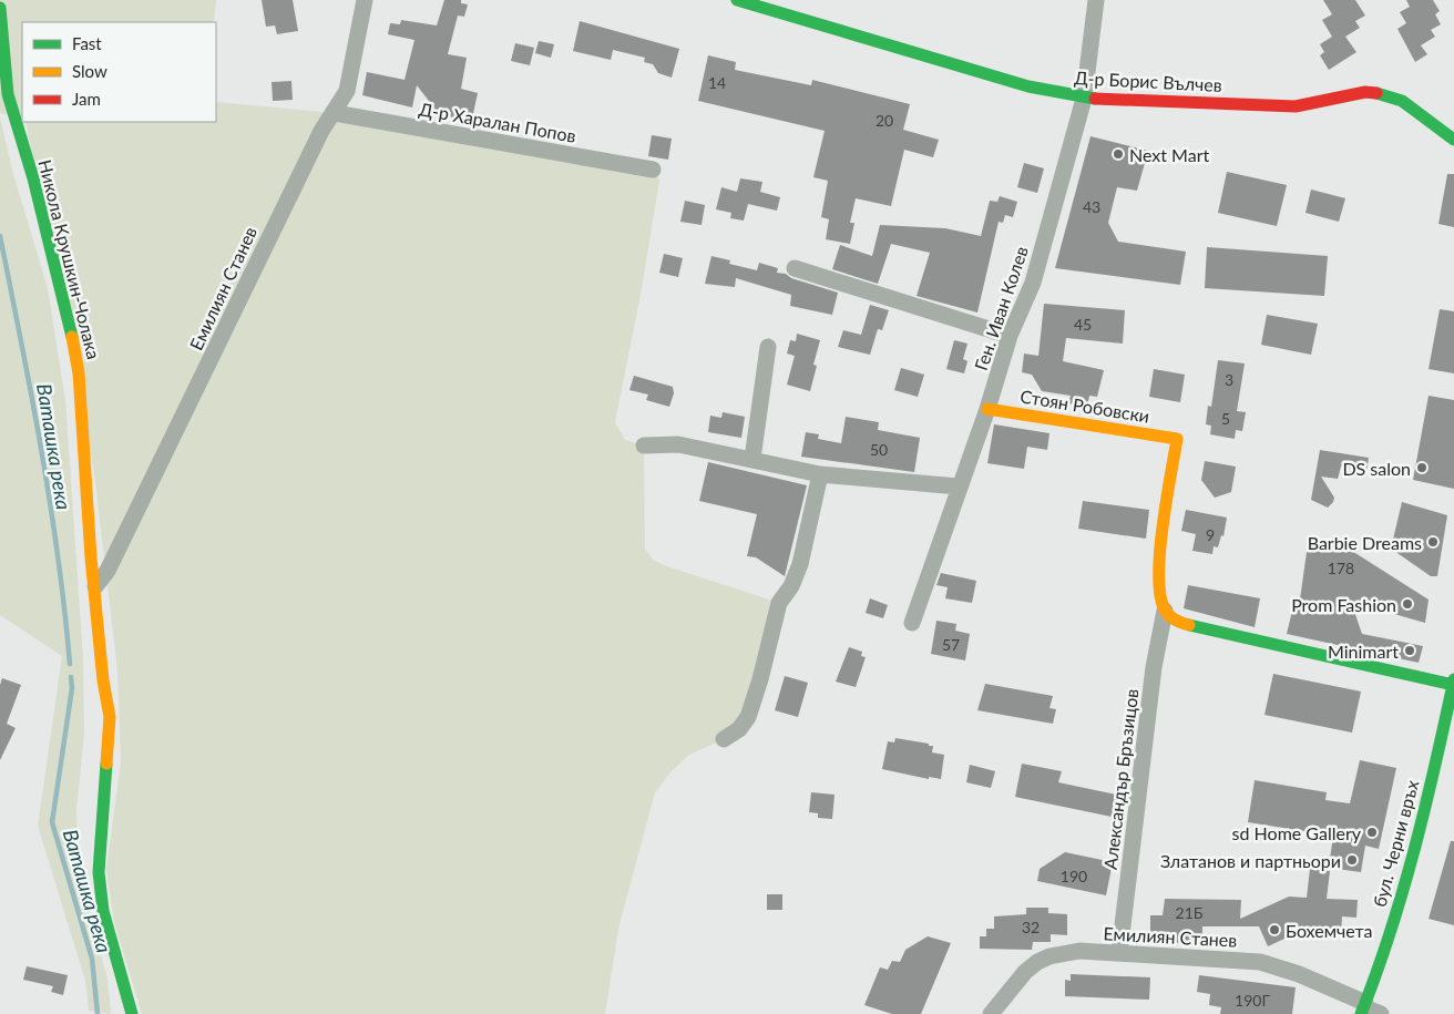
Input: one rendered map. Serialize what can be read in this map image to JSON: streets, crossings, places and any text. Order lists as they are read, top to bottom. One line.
{"streets":{"street":["Д-р Борис Вълчев","Д-р Харалан Попов","Никола Крушкин-Чолака","Емилиян Станев","Ген. Иван Колев","Стоян Робовски","Александър Бръзицов","бул. Черни връх"]},"crossings":[["Д-р Борис Вълчев","Ген. Иван Колев"],["Д-р Харалан Попов","Емилиян Станев"],["Никола Крушкин-Чолака","Емилиян Станев"],["Емилиян Станев","Александър Бръзицов"],["Емилиян Станев","бул. Черни връх"],["Ген. Иван Колев","Стоян Робовски"],["Стоян Робовски","Александър Бръзицов"]],"water":["Ваташка река"],"places":["Next Mart","DS salon","Barbie Dreams","Prom Fashion","Minimart","sd Home Gallery","Златанов и партньори","Бохемчета"],"house_numbers":["14","20","43","45","3","5","50","9","178","57","190","21Б","32","190Г"],"legend":["Fast","Slow","Jam"]}
